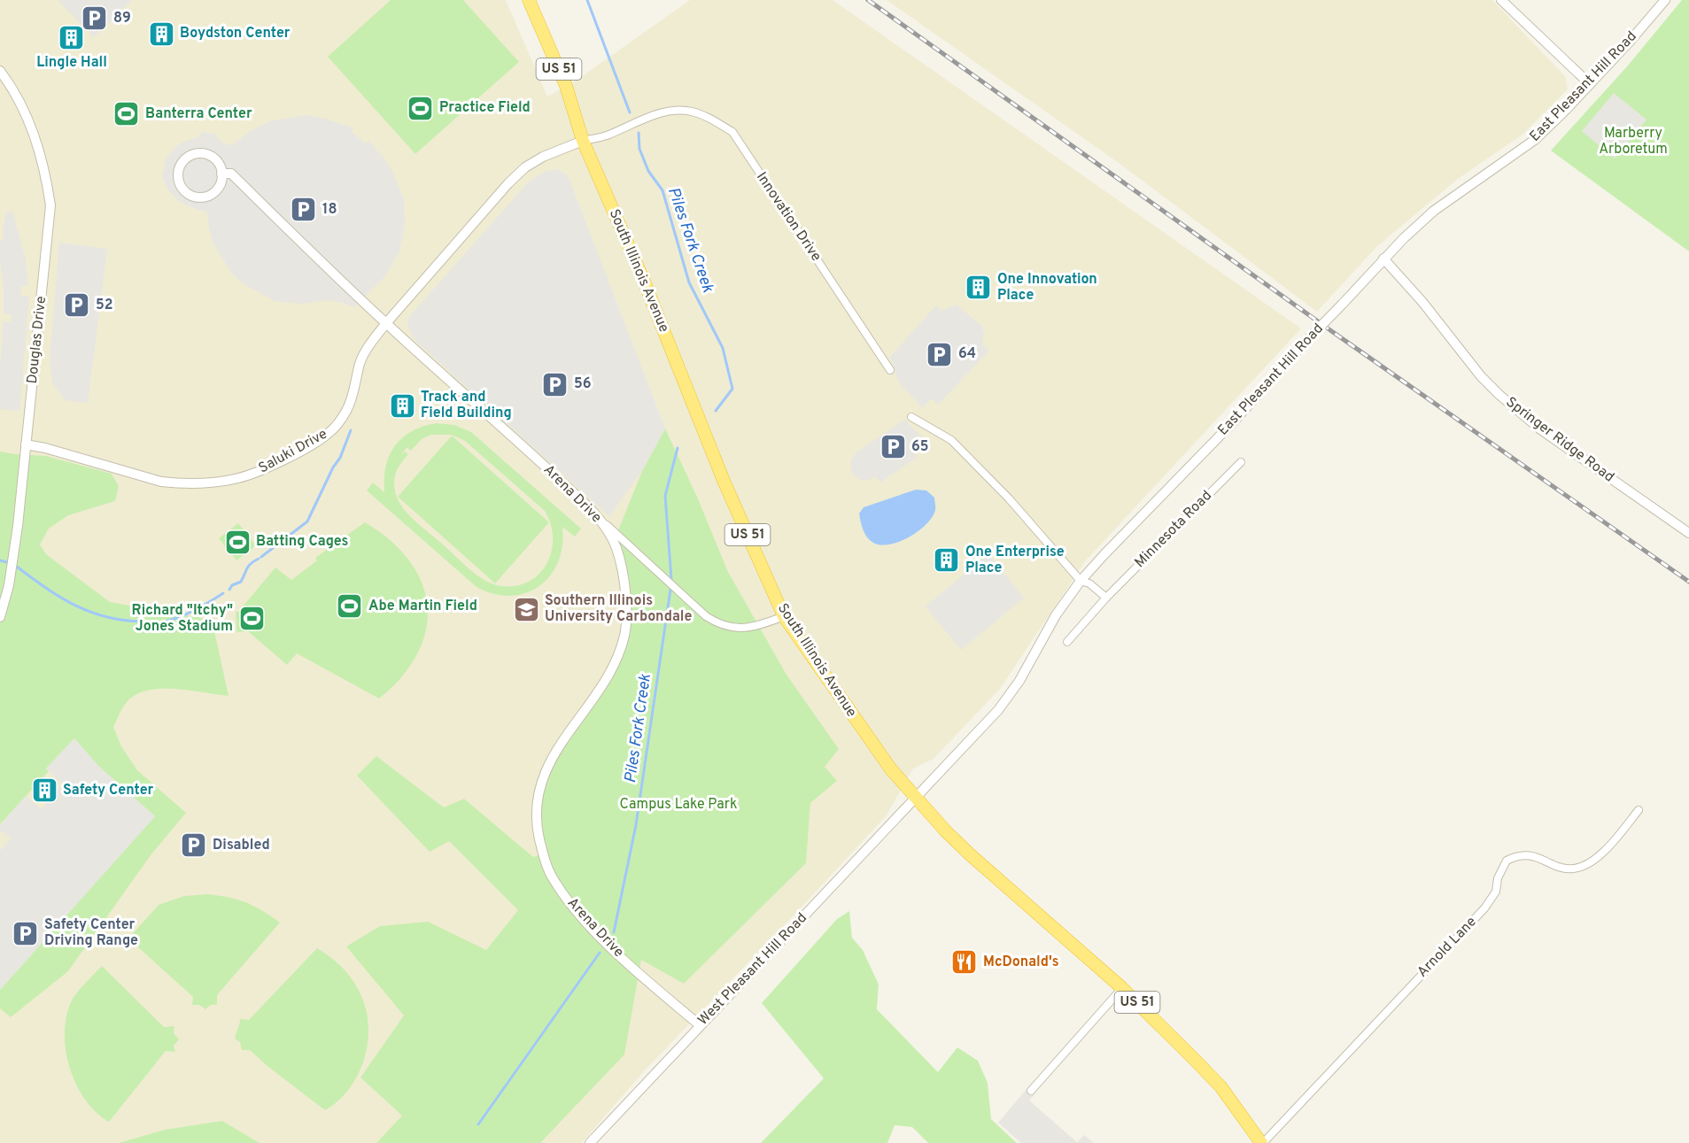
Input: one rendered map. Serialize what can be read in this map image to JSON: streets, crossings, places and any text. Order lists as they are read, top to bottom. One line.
{"streets":{"highway":["US 51","South Illinois Avenue"],"street":["East Pleasant Hill Road","Innovation Drive","Douglas Drive","Springer Ridge Road","Saluki Drive","Arena Drive","Minnesota Road","Arnold Lane","West Pleasant Hill Road"]},"crossings":[["East Pleasant Hill Road","South Illinois Avenue"],["East Pleasant Hill Road","Springer Ridge Road"],["East Pleasant Hill Road","West Pleasant Hill Road"],["Innovation Drive","South Illinois Avenue"],["Innovation Drive","Saluki Drive"],["South Illinois Avenue","Saluki Drive"],["South Illinois Avenue","Arnold Lane"],["South Illinois Avenue","West Pleasant Hill Road"],["Douglas Drive","Saluki Drive"],["Saluki Drive","Arena Drive"],["Arena Drive","West Pleasant Hill Road"]],"water":["Piles Fork Creek"],"parks":["Marberry Arboretum","Campus Lake Park"],"places":{"parking":["89","18","52","64","56","65","Disabled","Safety Center Driving Range"],"building":["Boydston Center","Lingle Hall","One Innovation Place","Track and Field Building","One Enterprise Place","Safety Center"],"sports":["Practice Field","Banterra Center","Batting Cages","Abe Martin Field","Richard \"Itchy\" Jones Stadium"],"school or university":["Southern Illinois University Carbondale"],"restaurant":["McDonald's"]}}
